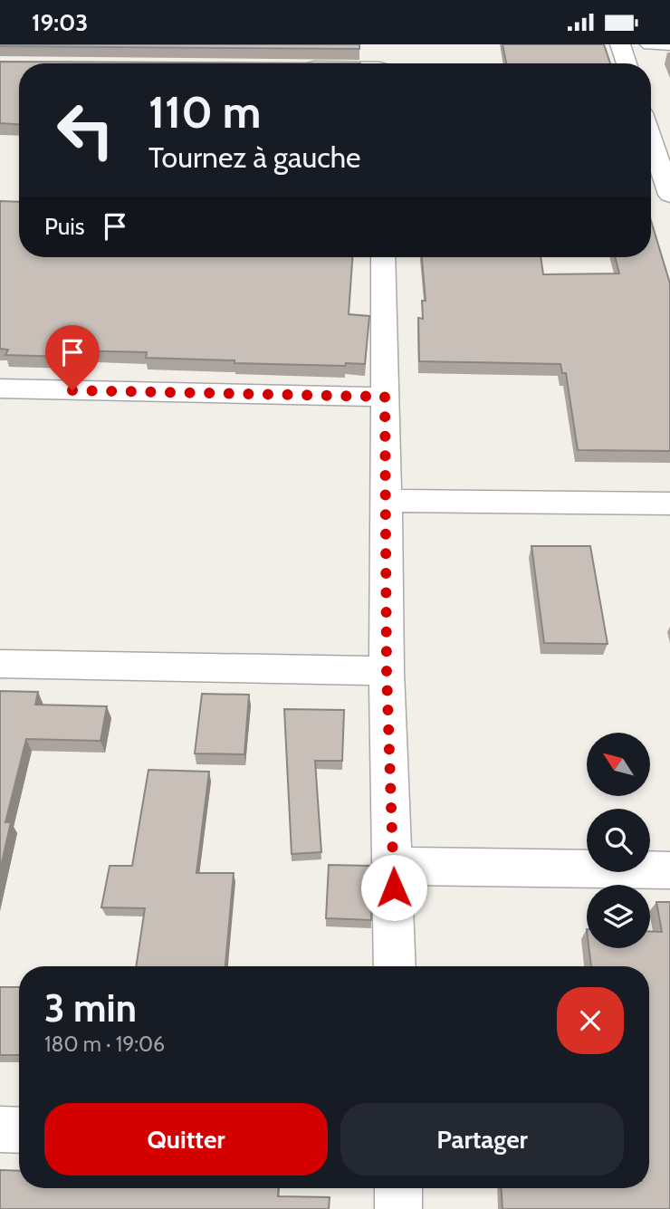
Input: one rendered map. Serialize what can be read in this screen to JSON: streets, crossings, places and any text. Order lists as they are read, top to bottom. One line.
{"north":"top left","page":{"status":"19:03","turn":["110 m","Tournez à gauche"],"then":"Puis","heading":["3 min","180 m · 19:06"],"buttons":["Quitter","Partager"]}}
